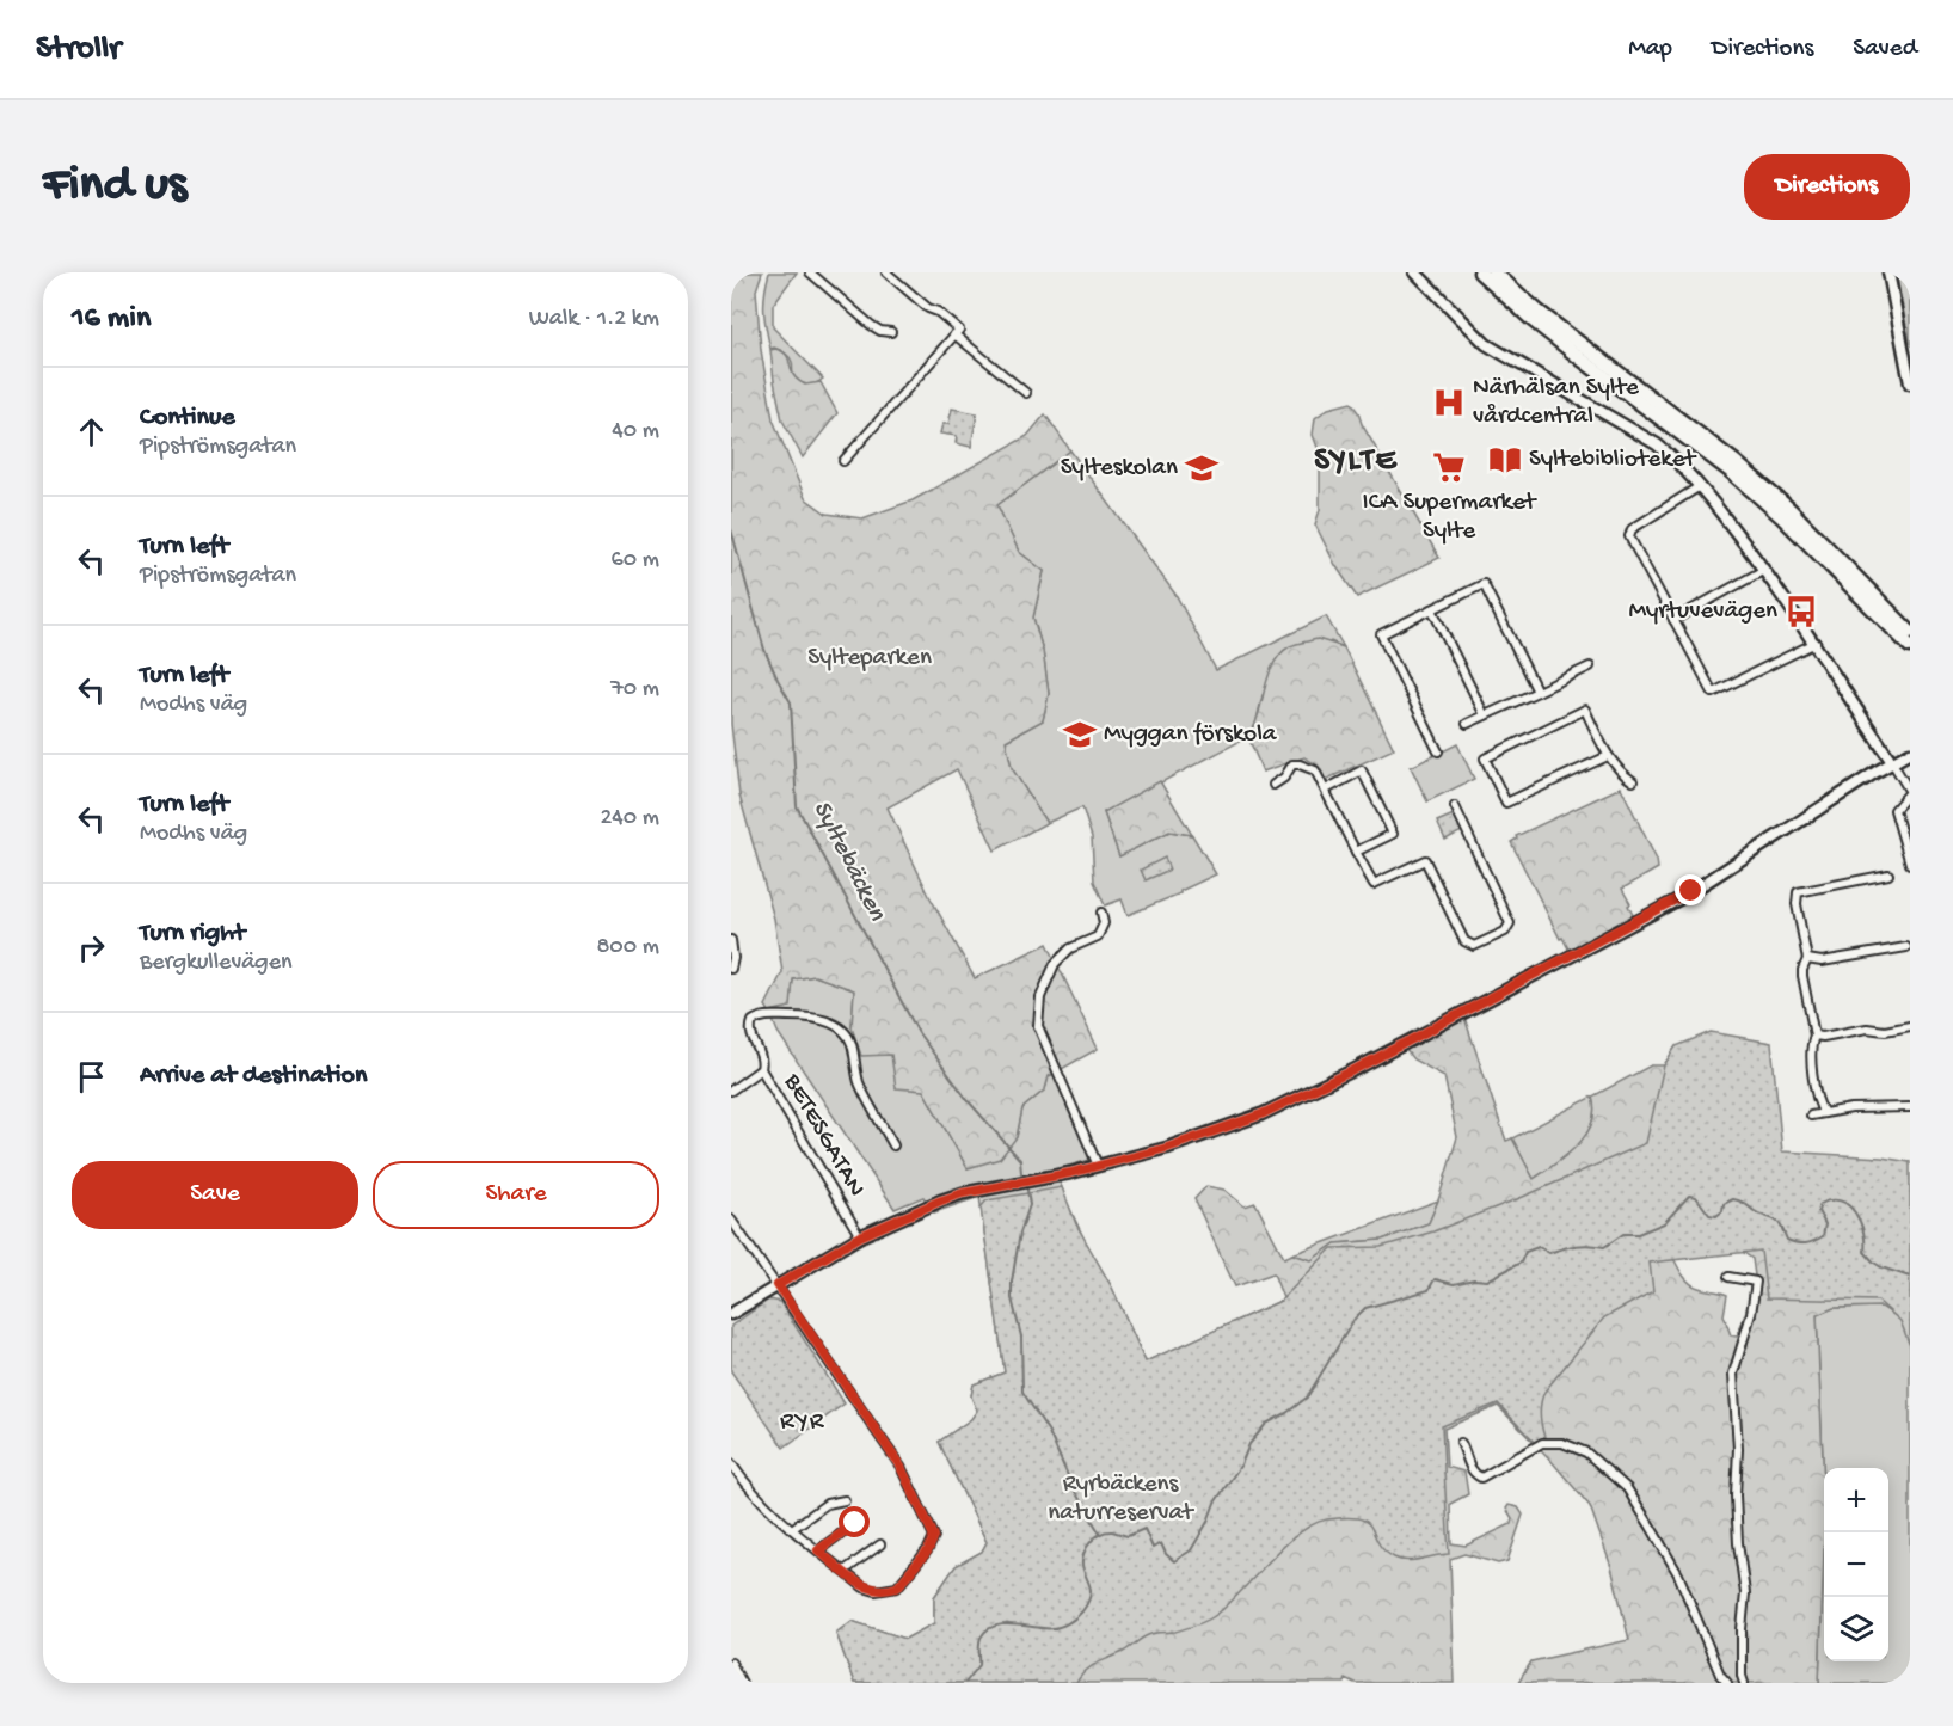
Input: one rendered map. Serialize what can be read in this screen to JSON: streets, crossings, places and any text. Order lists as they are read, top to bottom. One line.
{"streets":{"street":["BETESGATAN"]},"districts":["SYLTE","RYR"],"water":["Syltebäcken"],"parks":["Sylteparken","Ryrbäckens naturreservat"],"places":{"hospital":["Närhälsan Sylte vårdcentral"],"library":["Syltebiblioteket"],"supermarket":["ICA Supermarket Sylte"],"school or university":["Sylteskolan","Myggan förskola"],"bus stop":["Myrtuvevägen"]},"page":{"header":"Strollr","nav":["Map","Directions","Saved"],"buttons":["Directions",["Save","Share"]],"title":"Find us","heading":["16 min","Walk · 1.2 km"],"list":[["Continue","Pipströmsgatan","40 m"],["Turn left","Pipströmsgatan","60 m"],["Turn left","Modhs väg","70 m"],["Turn left","Modhs väg","240 m"],["Turn right","Bergkullevägen","800 m"],"Arrive at destination"],"map_buttons":["+","−"]}}
